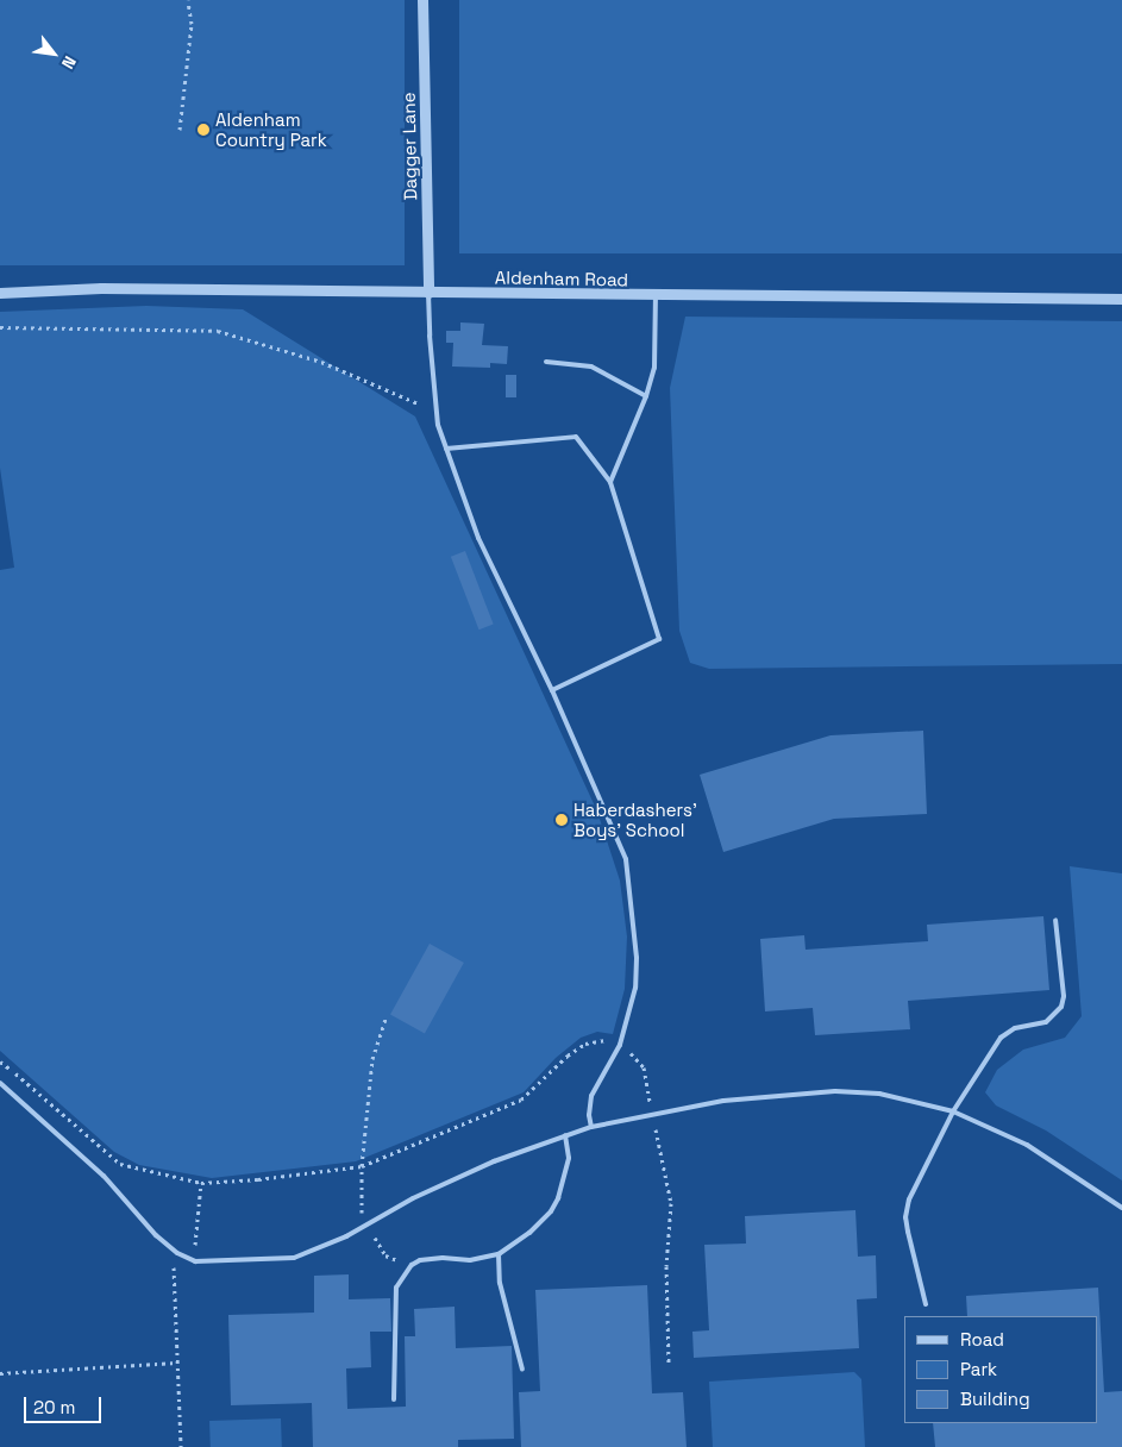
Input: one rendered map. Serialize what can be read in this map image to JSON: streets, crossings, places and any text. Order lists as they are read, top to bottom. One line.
{"streets":{"street":["Dagger Lane","Aldenham Road"]},"crossings":[["Dagger Lane","Aldenham Road"]],"places":["Aldenham Country Park","Haberdashers' Boys' School"],"legend":["Road","Park","Building"],"scale_bar":"20 m","north":"bottom right"}
